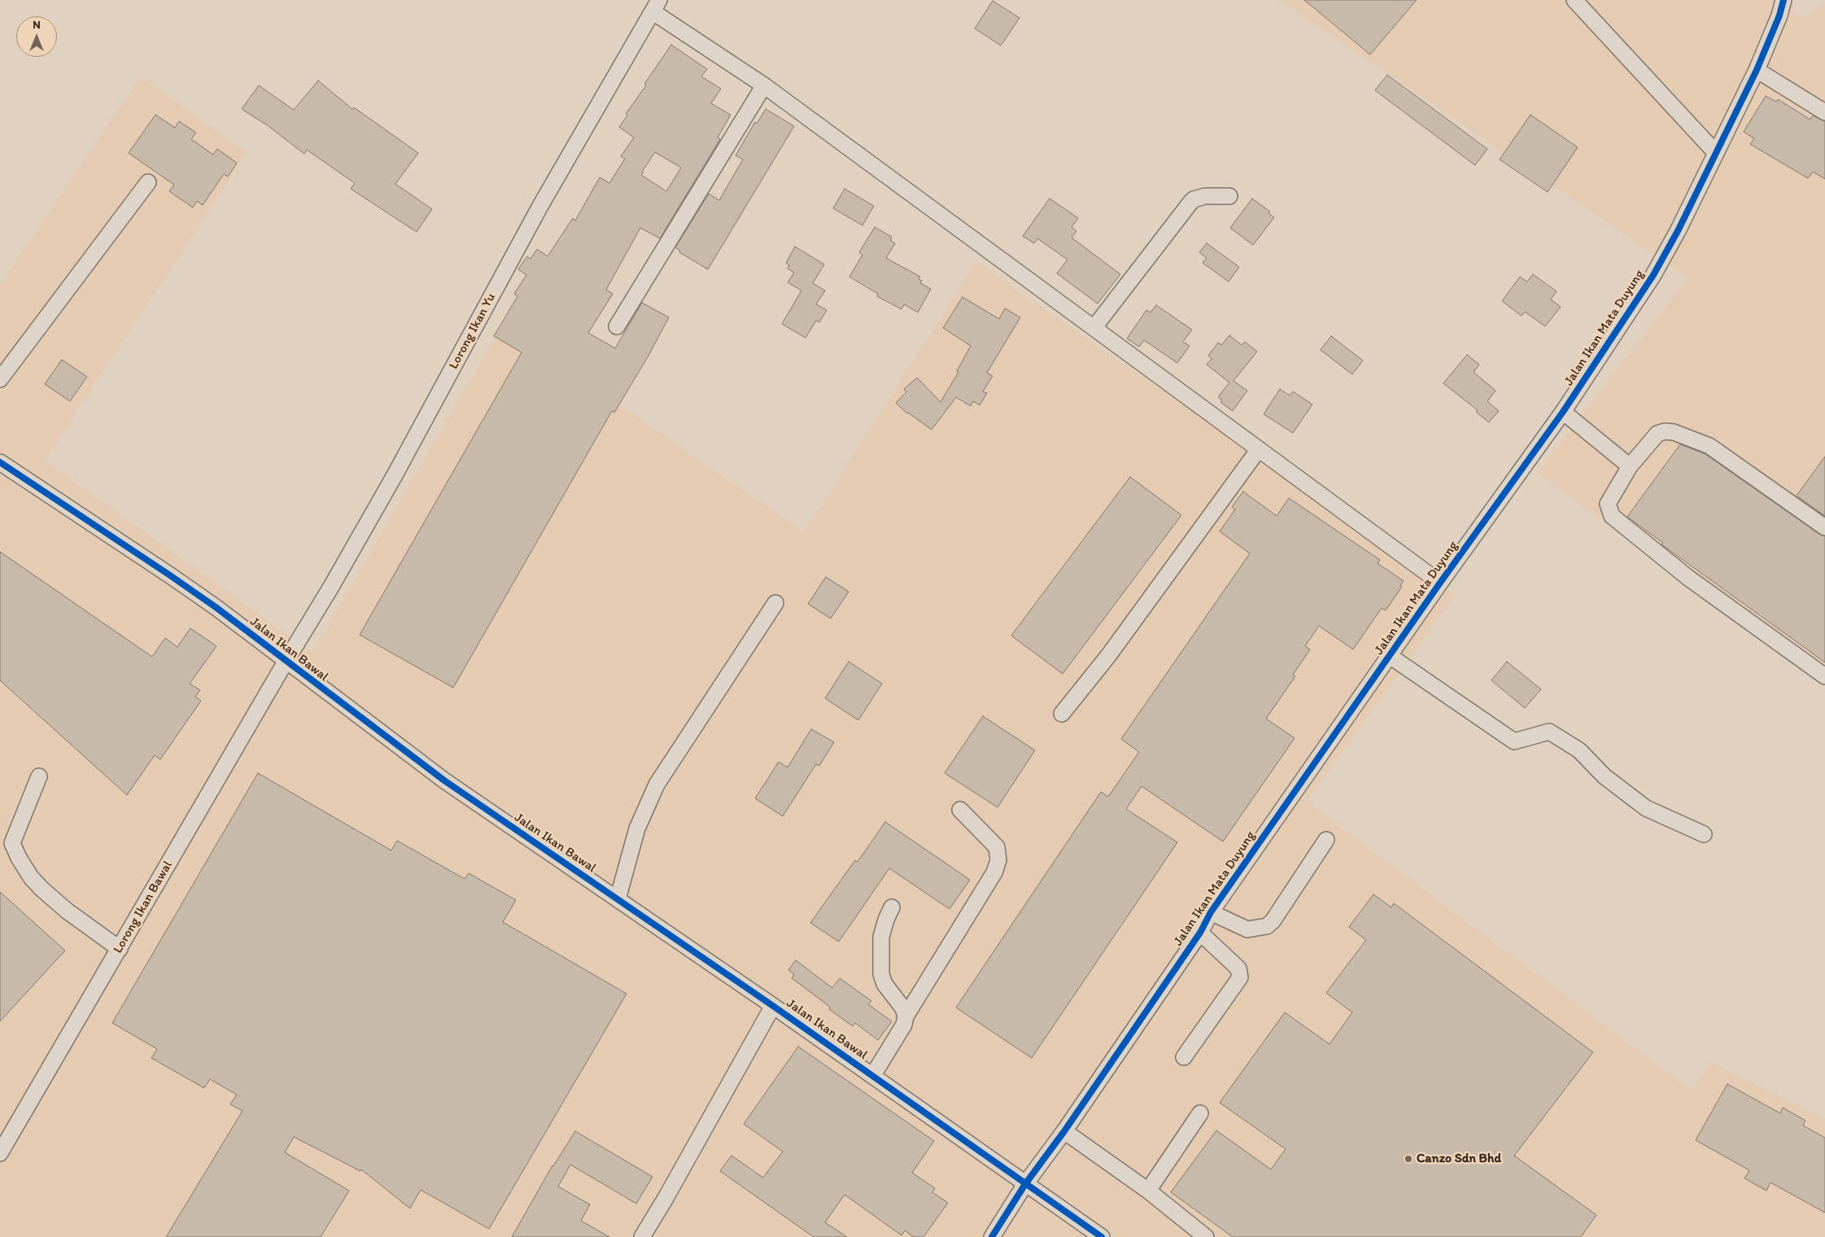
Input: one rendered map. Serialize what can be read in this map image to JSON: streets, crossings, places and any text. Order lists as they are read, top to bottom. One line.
{"streets":{"street":["Jalan Ikan Mata Duyung","Lorong Ikan Yu","Jalan Ikan Bawal","Lorong Ikan Bawal"]},"crossings":[["Jalan Ikan Mata Duyung","Jalan Ikan Bawal"],["Lorong Ikan Yu","Jalan Ikan Bawal"],["Lorong Ikan Yu","Lorong Ikan Bawal"],["Jalan Ikan Bawal","Lorong Ikan Bawal"]],"places":["Canzo Sdn Bhd"],"north":"top"}
